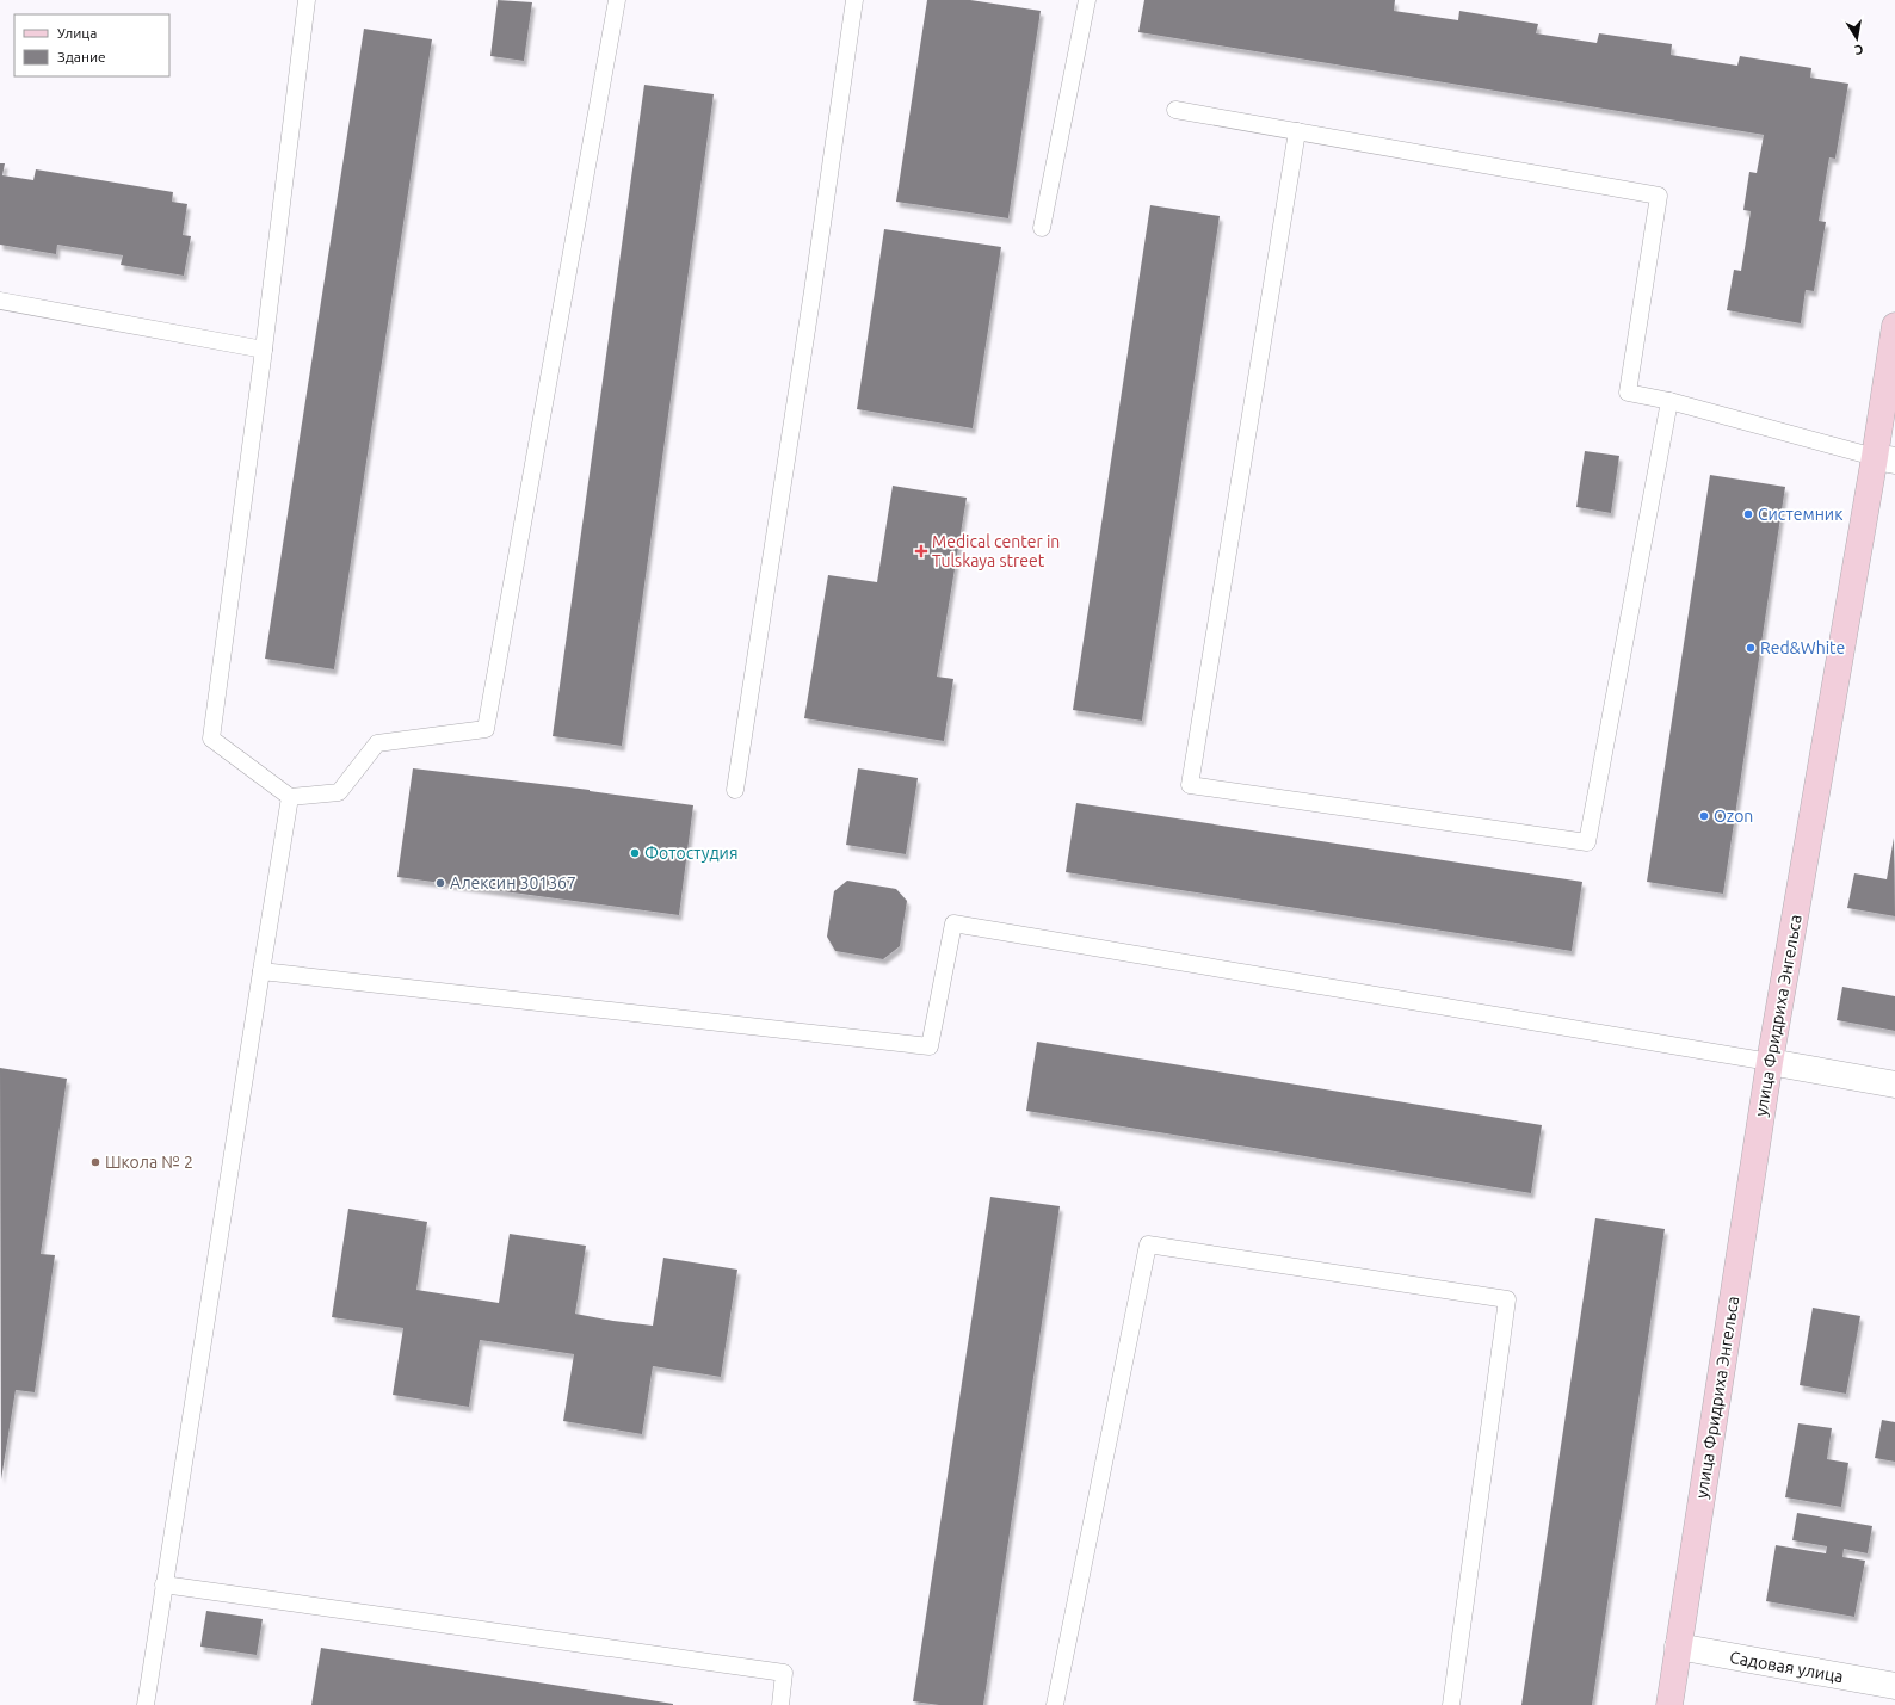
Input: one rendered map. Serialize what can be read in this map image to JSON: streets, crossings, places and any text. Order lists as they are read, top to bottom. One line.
{"streets":{"main road":["улица Фридриха Энгельса"],"street":["Садовая улица"]},"crossings":[["улица Фридриха Энгельса","Садовая улица"]],"places":{"other":["Системник","Red&White","Ozon","Фотостудия","Алексин 301367","Школа № 2"],"health":["Medical center in Tulskaya street"]},"legend":["Улица","Здание"],"north":"bottom"}
